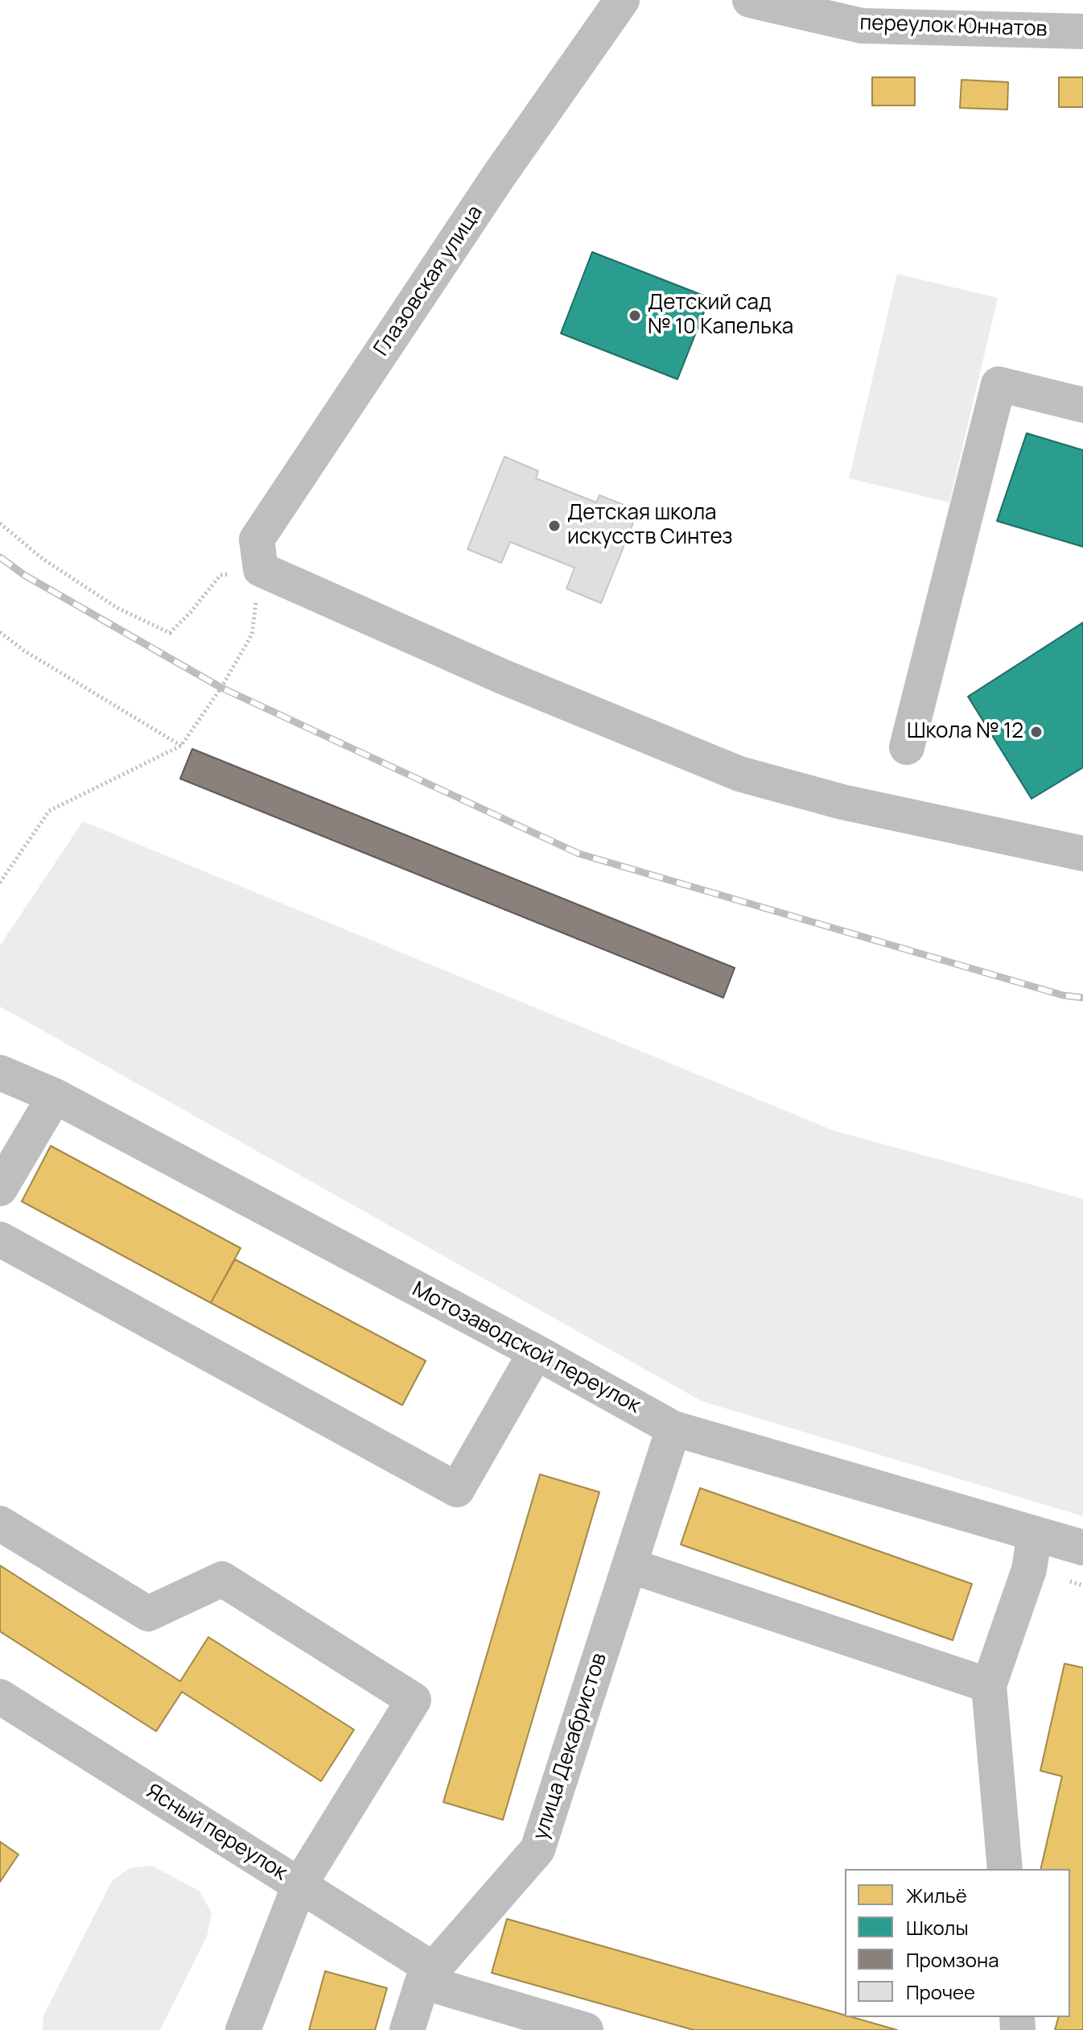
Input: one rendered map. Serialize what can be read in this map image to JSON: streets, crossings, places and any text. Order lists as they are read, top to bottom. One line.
{"streets":{"street":["переулок Юннатов","Глазовская улица","Мотозаводской переулок","улица Декабристов","Ясный переулок"]},"crossings":[["Мотозаводской переулок","улица Декабристов"],["улица Декабристов","Ясный переулок"]],"places":["Детский сад № 10 Капелька","Детская школа искусств Синтез","Школа № 12"],"legend":["Жильё","Школы","Промзона","Прочее"]}
